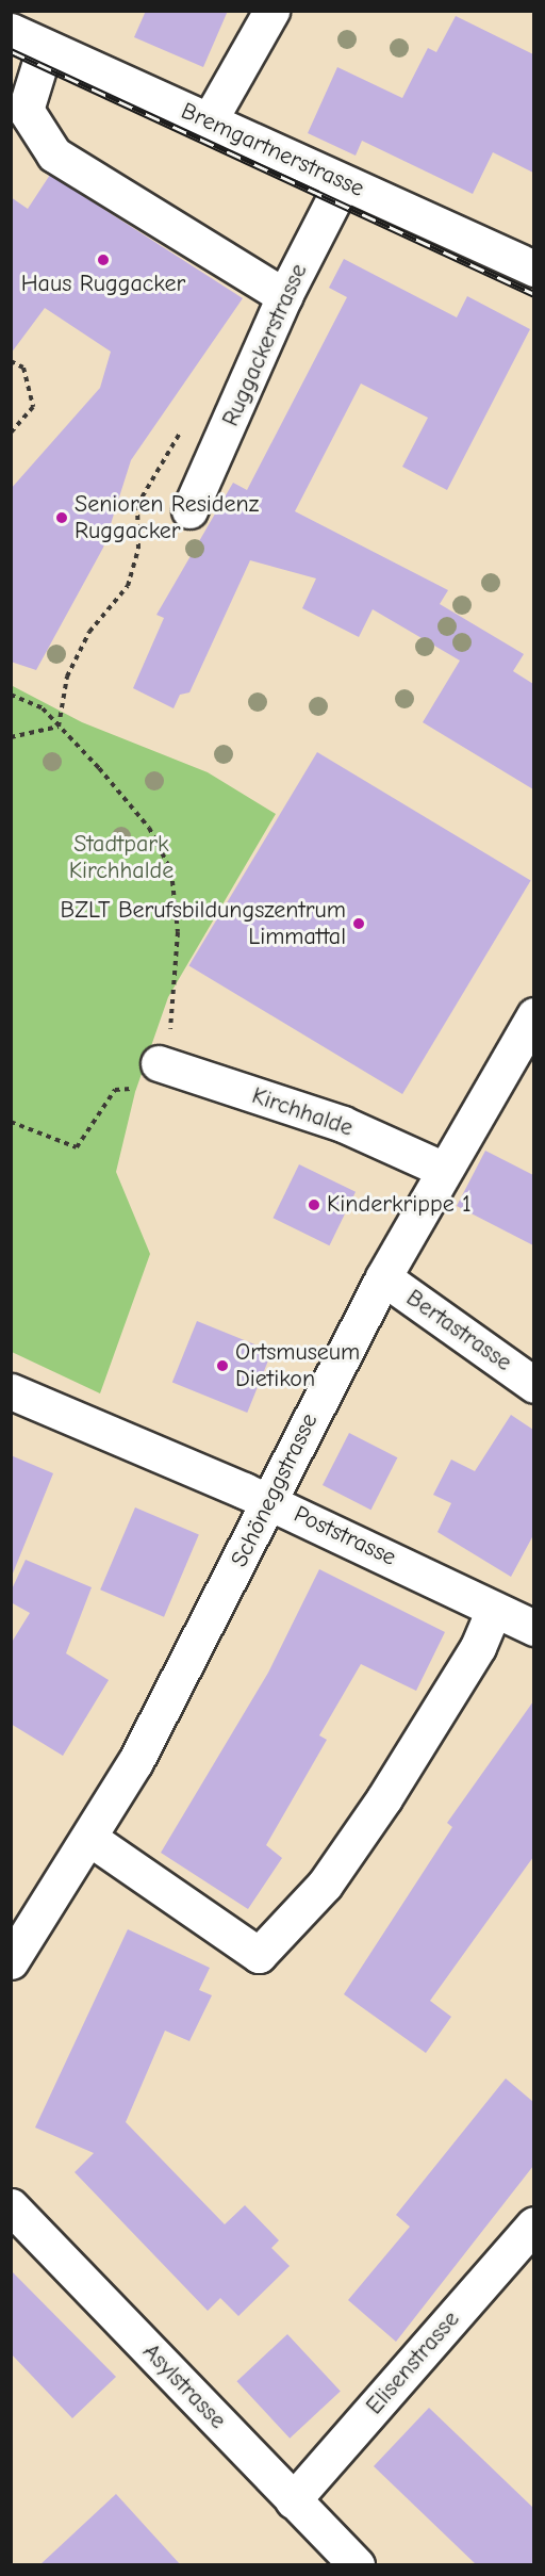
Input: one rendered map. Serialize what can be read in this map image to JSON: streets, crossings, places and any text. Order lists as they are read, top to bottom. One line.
{"streets":{"street":["Bremgartnerstrasse","Ruggackerstrasse","Kirchhalde","Bertastrasse","Schöneggstrasse","Poststrasse","Elisenstrasse","Asylstrasse"]},"crossings":[["Bremgartnerstrasse","Ruggackerstrasse"],["Kirchhalde","Schöneggstrasse"],["Bertastrasse","Schöneggstrasse"],["Schöneggstrasse","Poststrasse"],["Elisenstrasse","Asylstrasse"]],"parks":["Stadtpark Kirchhalde"],"places":["Haus Ruggacker","Senioren Residenz Ruggacker","BZLT Berufsbildungszentrum Limmattal","Kinderkrippe 1","Ortsmuseum Dietikon"]}
